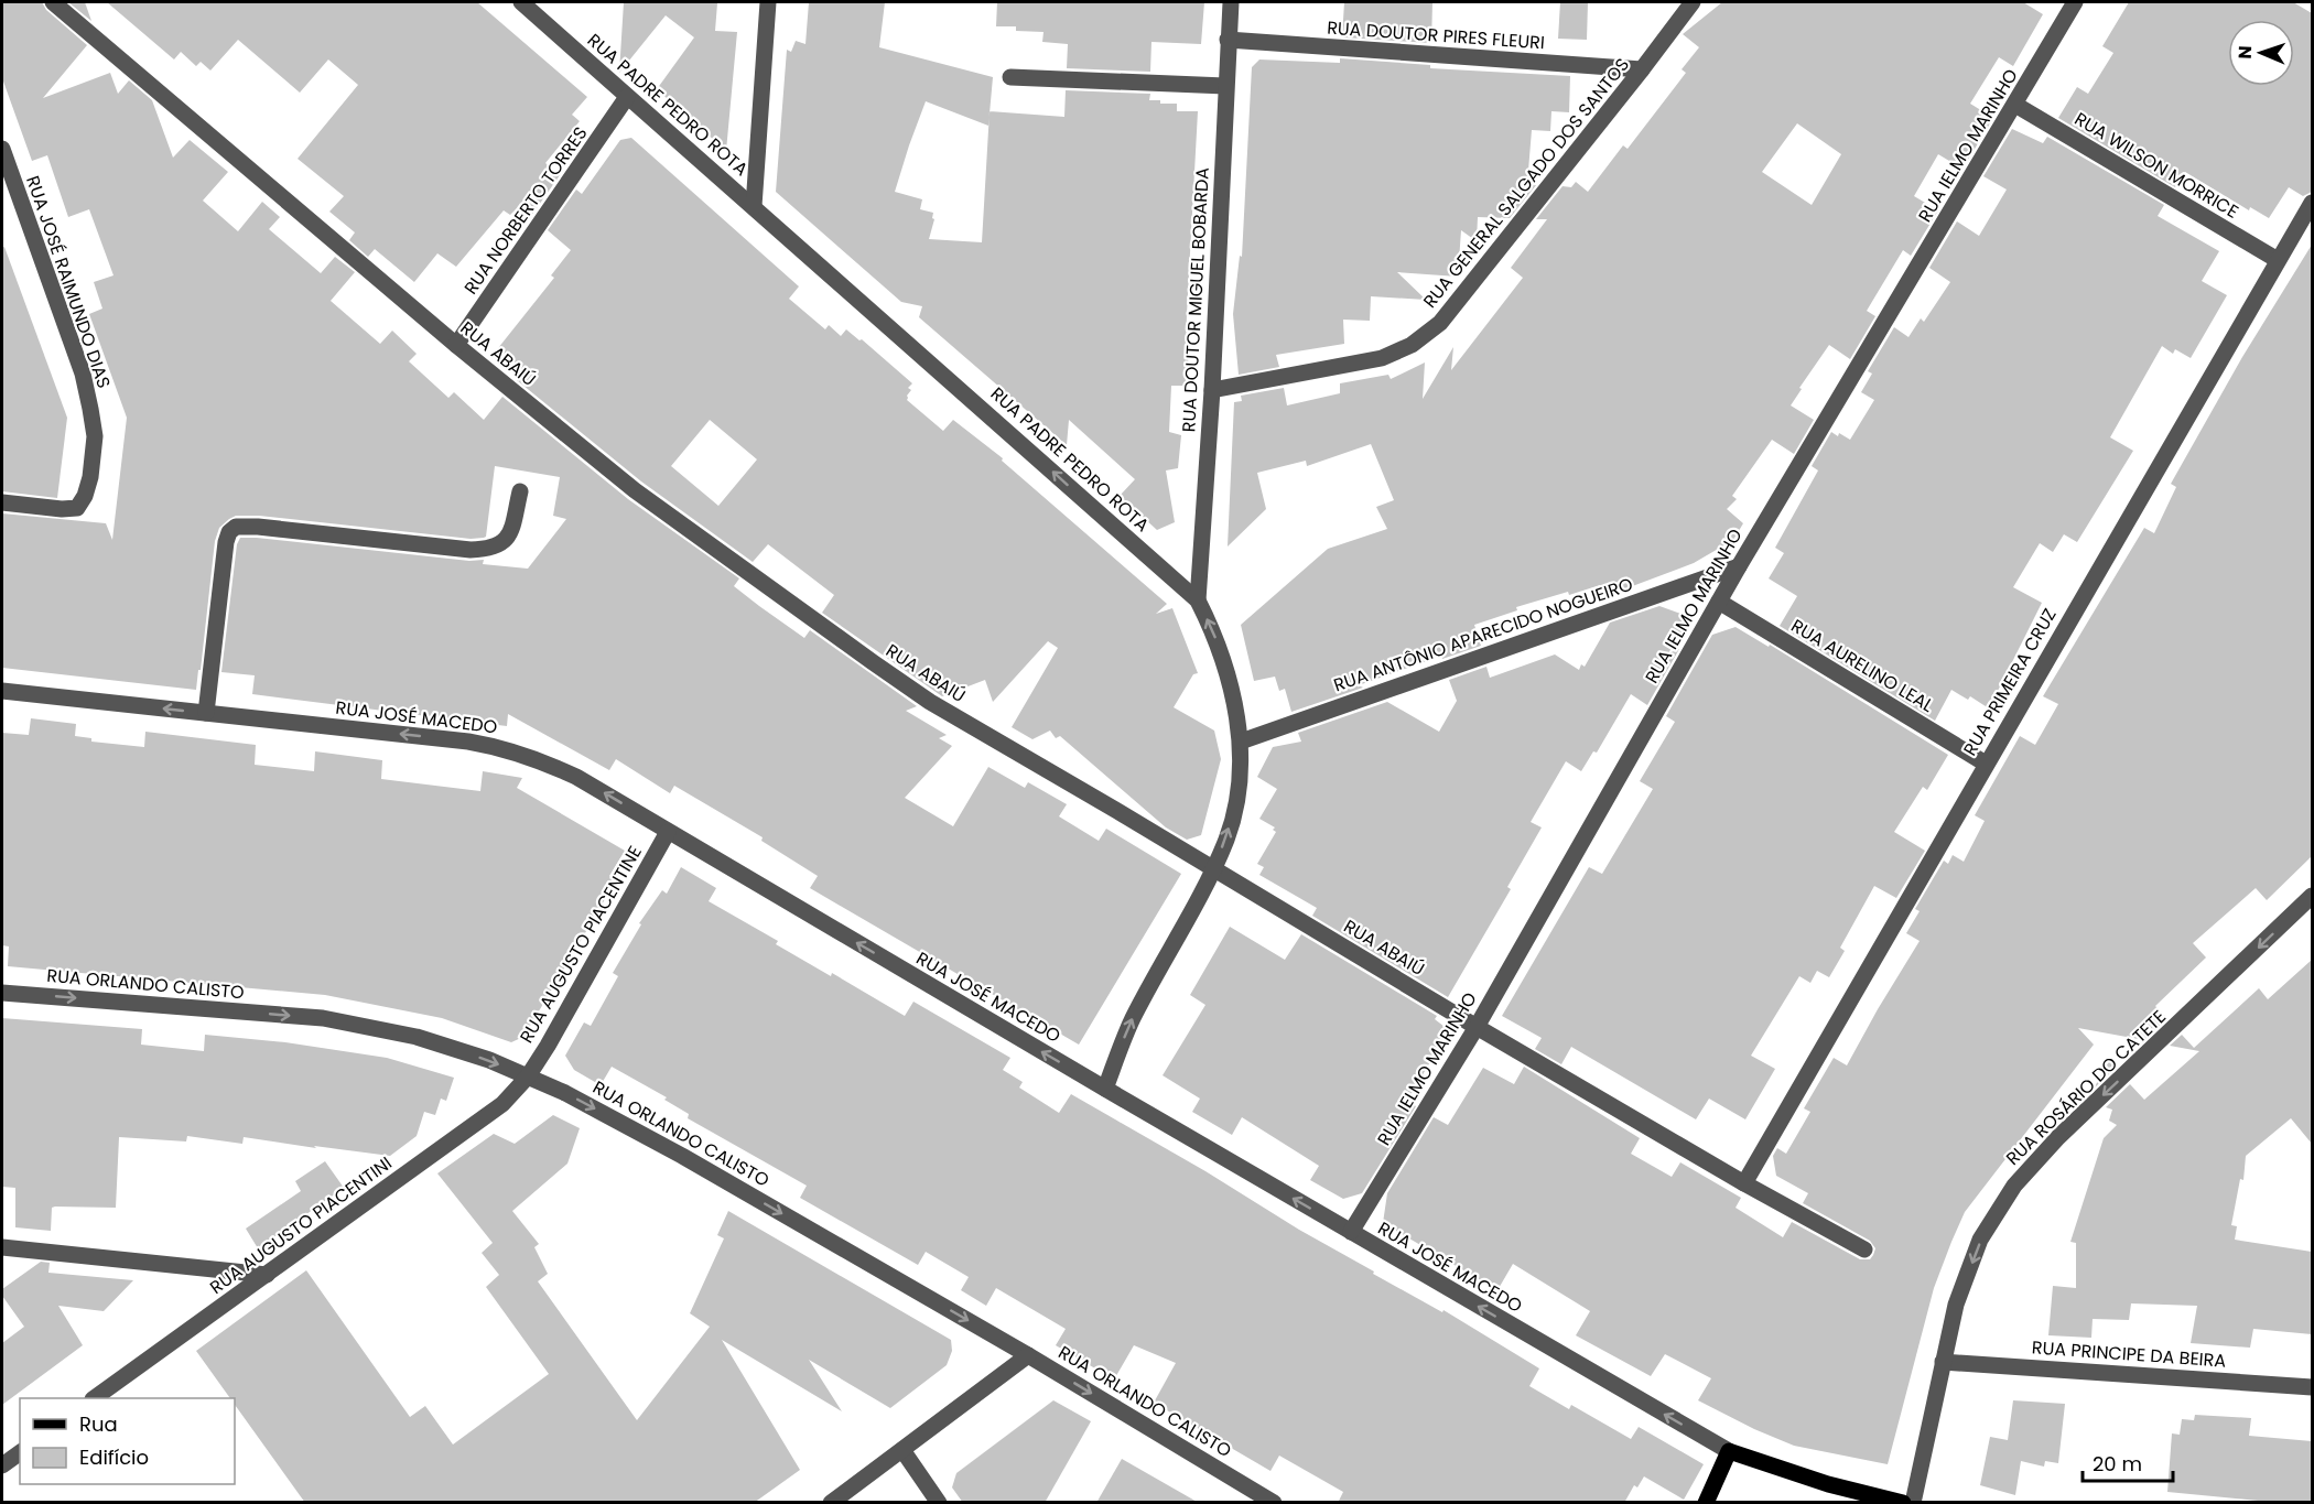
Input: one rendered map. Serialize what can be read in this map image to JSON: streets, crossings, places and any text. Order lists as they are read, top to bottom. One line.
{"streets":{"main road":["RUA JOSÉ MACEDO"],"street":["RUA DOUTOR PIRES FLEURI","RUA PADRE PEDRO ROTA","RUA IELMO MARINHO","RUA WILSON MORRICE","RUA GENERAL SALGADO DOS SANTOS","RUA NORBERTO TORRES","RUA JOSÉ RAIMUNDO DIAS","RUA DOUTOR MIGUEL BOBARDA","RUA ABAIÚ","RUA ANTÔNIO APARECIDO NOGUEIRO","RUA AURELINO LEAL","RUA PRIMEIRA CRUZ","RUA AUGUSTO PIACENTINE","RUA ORLANDO CALISTO","RUA ROSÁRIO DO CATETE","RUA AUGUSTO PIACENTINI","RUA PRINCIPE DA BEIRA"]},"crossings":[["RUA DOUTOR PIRES FLEURI","RUA GENERAL SALGADO DOS SANTOS"],["RUA DOUTOR PIRES FLEURI","RUA DOUTOR MIGUEL BOBARDA"],["RUA PADRE PEDRO ROTA","RUA NORBERTO TORRES"],["RUA PADRE PEDRO ROTA","RUA DOUTOR MIGUEL BOBARDA"],["RUA PADRE PEDRO ROTA","RUA ABAIÚ"],["RUA PADRE PEDRO ROTA","RUA ANTÔNIO APARECIDO NOGUEIRO"],["RUA PADRE PEDRO ROTA","RUA JOSÉ MACEDO"],["RUA IELMO MARINHO","RUA WILSON MORRICE"],["RUA IELMO MARINHO","RUA ABAIÚ"],["RUA IELMO MARINHO","RUA ANTÔNIO APARECIDO NOGUEIRO"],["RUA IELMO MARINHO","RUA AURELINO LEAL"],["RUA IELMO MARINHO","RUA JOSÉ MACEDO"],["RUA WILSON MORRICE","RUA PRIMEIRA CRUZ"],["RUA GENERAL SALGADO DOS SANTOS","RUA DOUTOR MIGUEL BOBARDA"],["RUA NORBERTO TORRES","RUA ABAIÚ"],["RUA ABAIÚ","RUA PRIMEIRA CRUZ"],["RUA AURELINO LEAL","RUA PRIMEIRA CRUZ"],["RUA JOSÉ MACEDO","RUA AUGUSTO PIACENTINE"],["RUA AUGUSTO PIACENTINE","RUA ORLANDO CALISTO"],["RUA AUGUSTO PIACENTINE","RUA AUGUSTO PIACENTINI"],["RUA ORLANDO CALISTO","RUA AUGUSTO PIACENTINI"],["RUA ROSÁRIO DO CATETE","RUA PRINCIPE DA BEIRA"]],"one_way":["RUA PADRE PEDRO ROTA","RUA JOSÉ MACEDO","RUA ORLANDO CALISTO","RUA ROSÁRIO DO CATETE"],"legend":["Rua","Edifício"],"scale_bar":"20 m","north":"left"}
